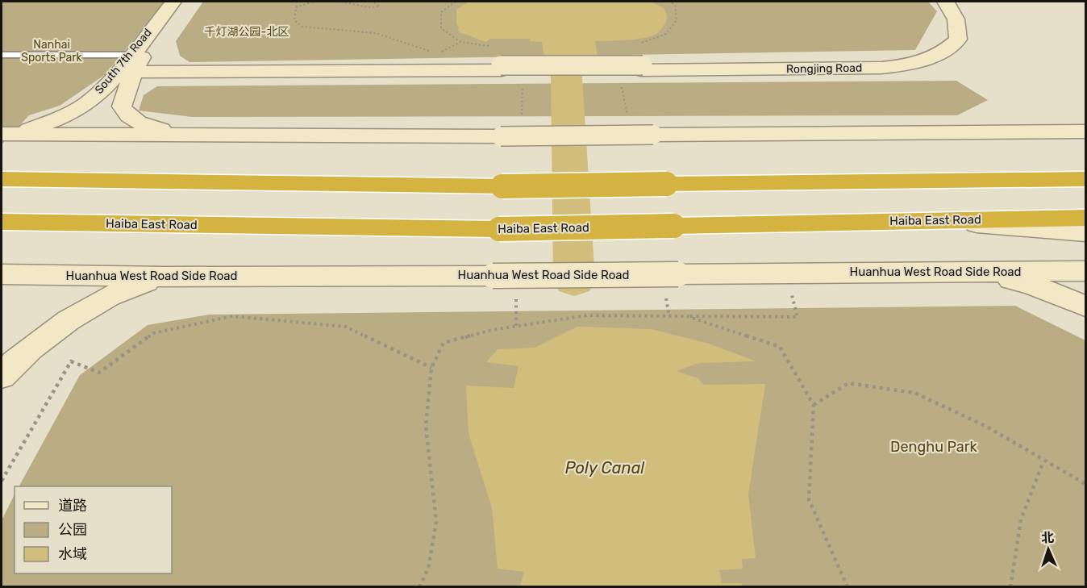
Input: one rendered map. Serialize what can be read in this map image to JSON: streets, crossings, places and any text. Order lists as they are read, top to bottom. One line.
{"streets":{"highway":["Haiba East Road"],"main road":["South 7th Road","Rongjing Road","Huanhua West Road Side Road"]},"water":["Poly Canal"],"parks":["千灯湖公园-北区","Nanhai Sports Park","Denghu Park"],"legend":["道路","公园","水域"],"north":"top"}
